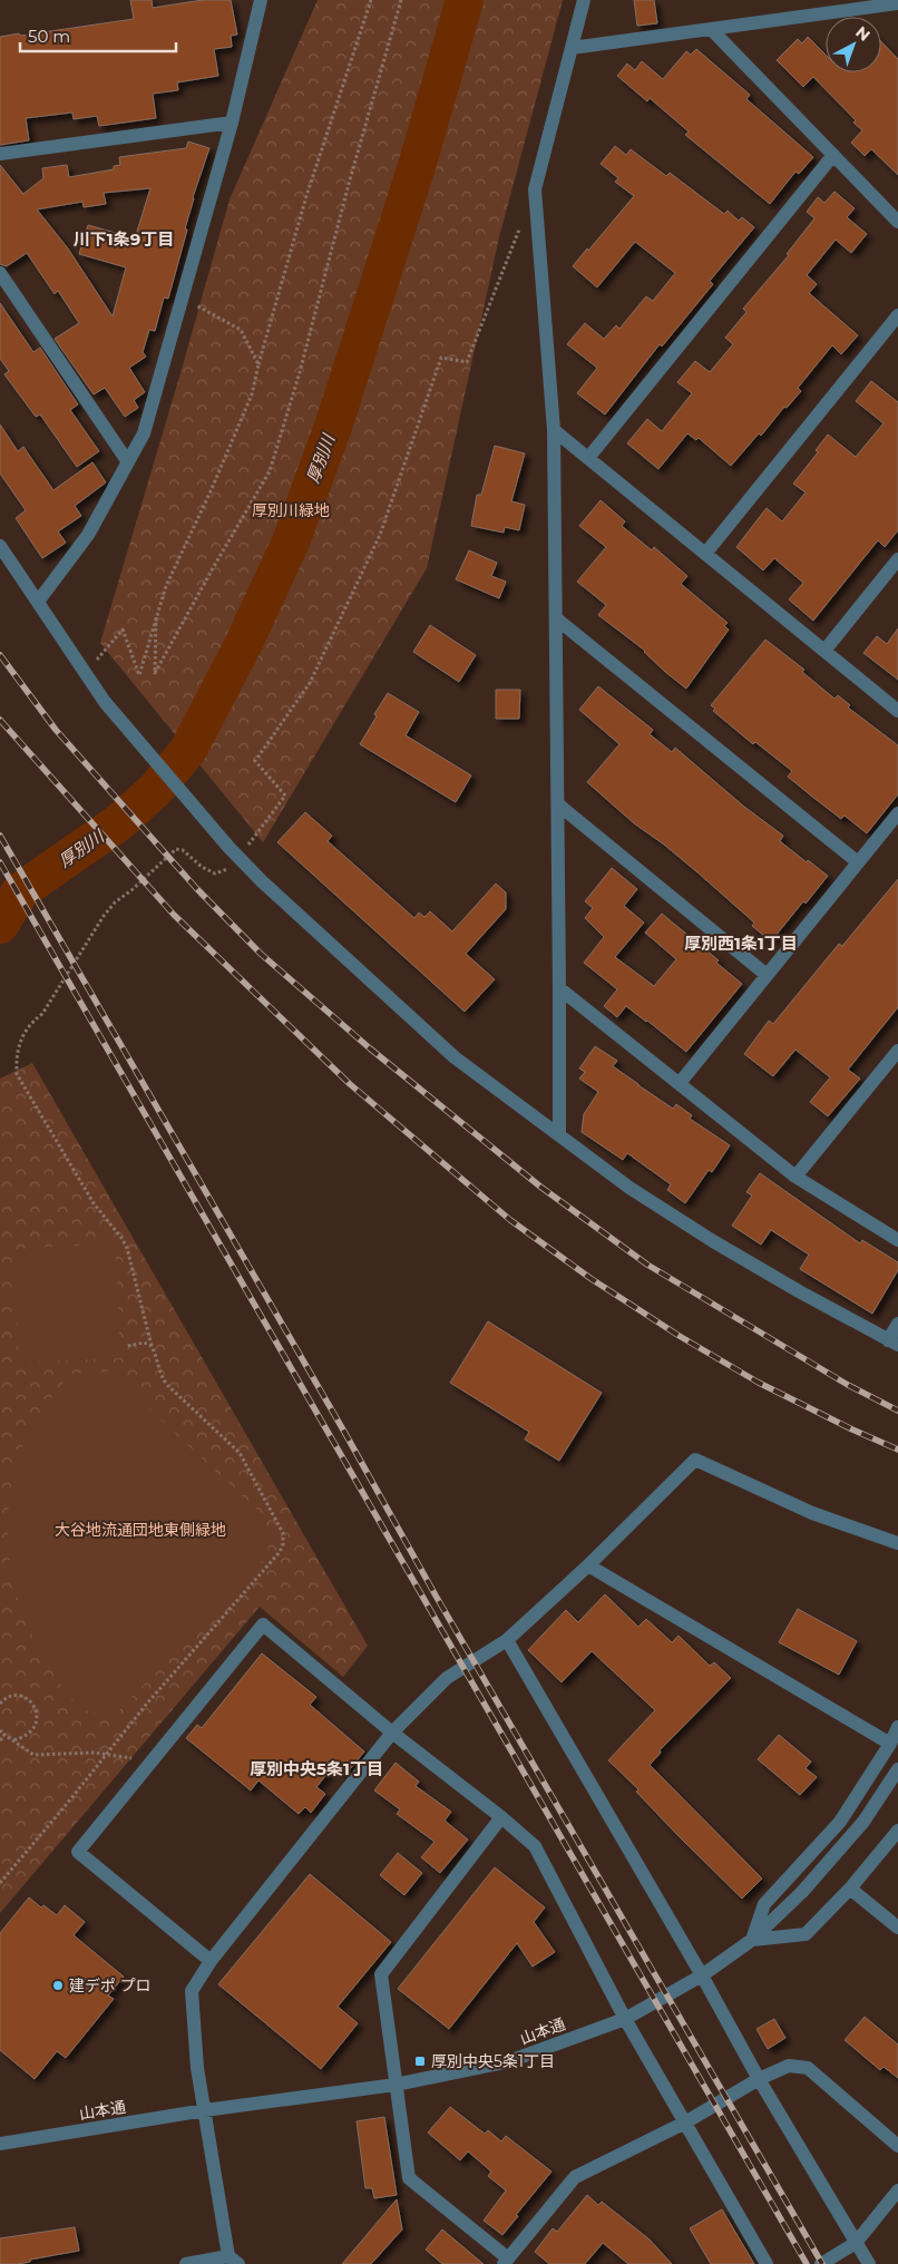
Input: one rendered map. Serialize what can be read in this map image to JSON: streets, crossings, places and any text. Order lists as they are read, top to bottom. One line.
{"streets":{"street":["山本通"]},"districts":["川下1条9丁目","厚別西1条1丁目","厚別中央5条1丁目"],"water":["厚別川"],"parks":["厚別川緑地","大谷地流通団地東側緑地"],"places":{"other":["建デポ プロ"],"transit":["厚別中央5条1丁目"]},"scale_bar":"50 m","north":"top right"}
